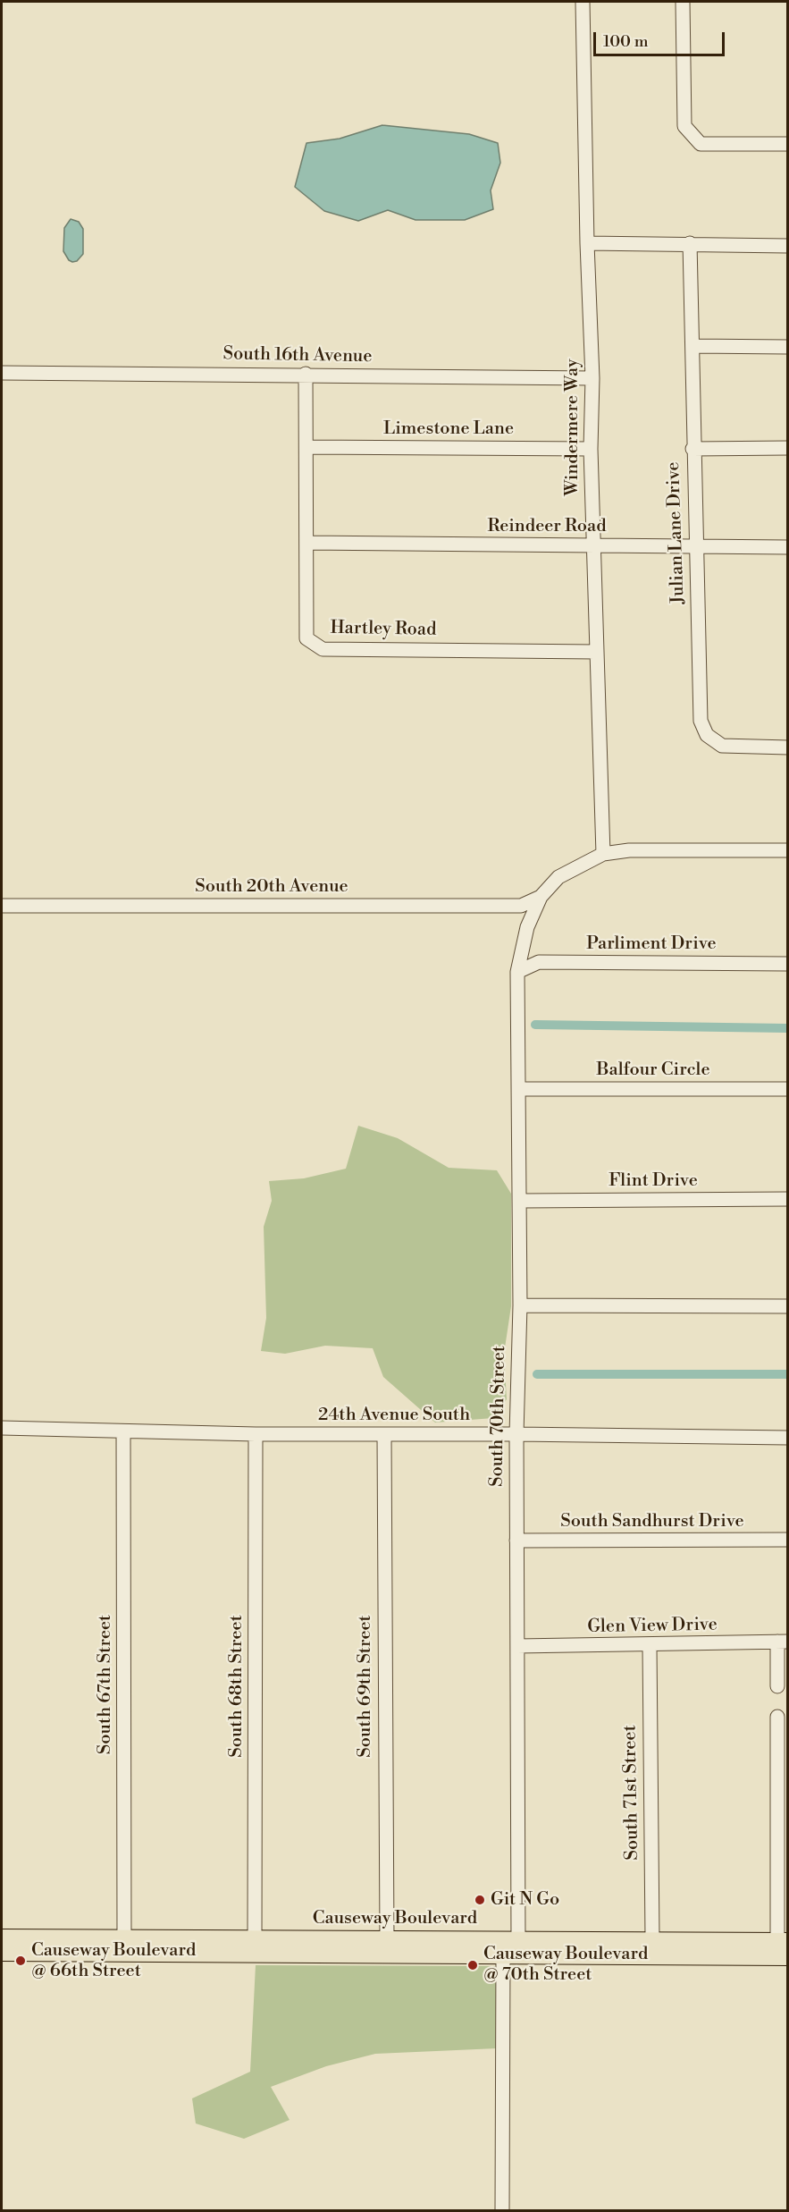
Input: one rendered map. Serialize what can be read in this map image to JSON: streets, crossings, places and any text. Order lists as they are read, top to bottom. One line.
{"streets":{"main road":["Causeway Boulevard"],"street":["South 16th Avenue","Windermere Way","Limestone Lane","Reindeer Road","Julian Lane Drive","Hartley Road","South 20th Avenue","Parliment Drive","Balfour Circle","Flint Drive","24th Avenue South","South 70th Street","South Sandhurst Drive","Glen View Drive","South 67th Street","South 68th Street","South 69th Street","South 71st Street"]},"crossings":[["South 16th Avenue","Windermere Way"],["South 16th Avenue","Hartley Road"],["Windermere Way","Limestone Lane"],["Windermere Way","Reindeer Road"],["Windermere Way","Hartley Road"],["Limestone Lane","Hartley Road"],["Reindeer Road","Julian Lane Drive"],["Reindeer Road","Hartley Road"],["South 20th Avenue","South 70th Street"],["Parliment Drive","South 70th Street"],["Balfour Circle","South 70th Street"],["Flint Drive","South 70th Street"],["24th Avenue South","South 70th Street"],["24th Avenue South","South 67th Street"],["24th Avenue South","South 68th Street"],["24th Avenue South","South 69th Street"],["South 70th Street","South Sandhurst Drive"],["South 70th Street","Glen View Drive"],["South 70th Street","Causeway Boulevard"],["Glen View Drive","South 71st Street"],["South 67th Street","Causeway Boulevard"],["South 68th Street","Causeway Boulevard"],["South 69th Street","Causeway Boulevard"],["South 71st Street","Causeway Boulevard"]],"places":["Git N Go","Causeway Boulevard @ 66th Street","Causeway Boulevard @ 70th Street"],"scale_bar":"100 m"}
